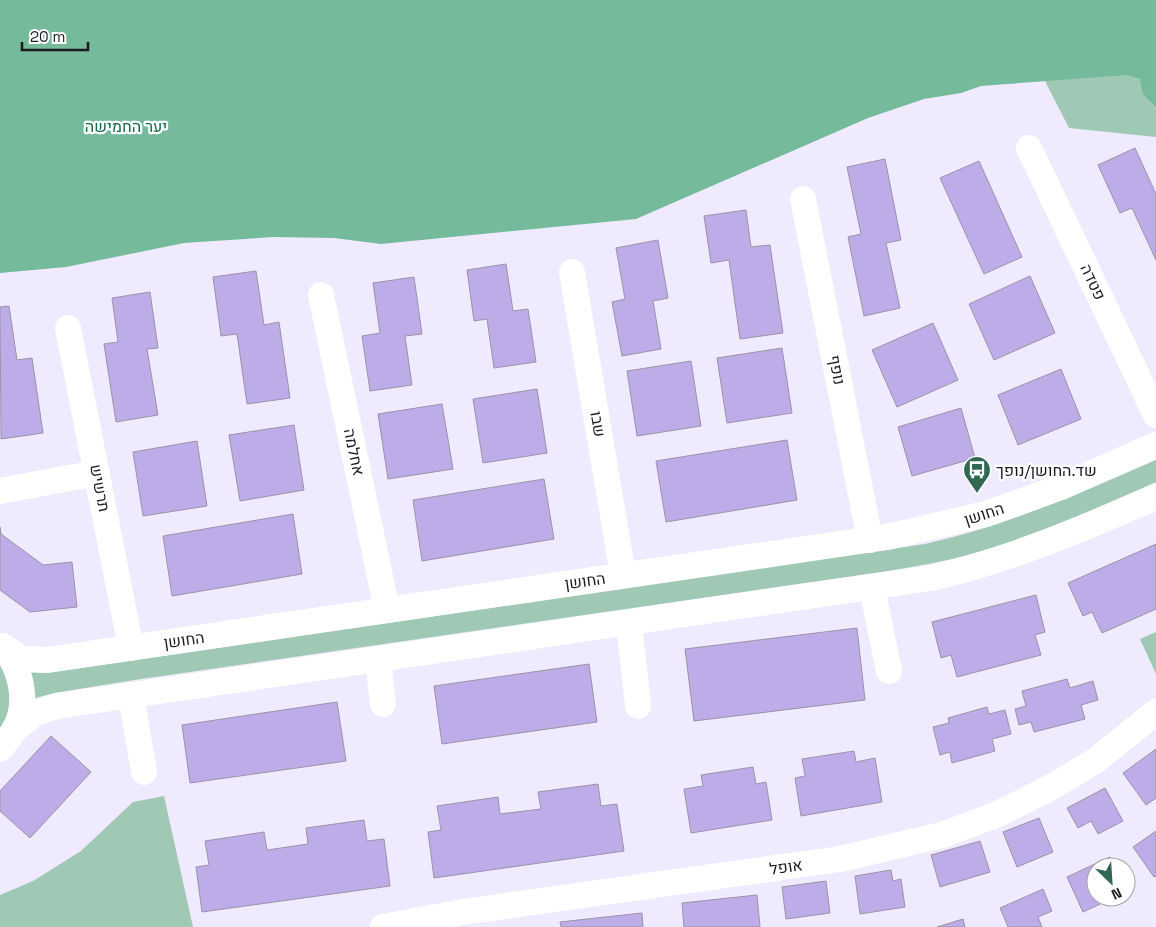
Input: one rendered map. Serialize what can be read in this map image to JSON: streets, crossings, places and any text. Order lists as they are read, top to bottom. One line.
{"streets":{"street":["פטדה","נופף","שבו","אחלמה","תרשיש","החושן","אופל"]},"crossings":[["נופף","החושן"],["שבו","החושן"],["אחלמה","החושן"],["תרשיש","החושן"]],"parks":["יער החמישה"],"places":{"bus stop":["שד.החושן/נופך"]},"scale_bar":"20 m","north":"bottom right"}
